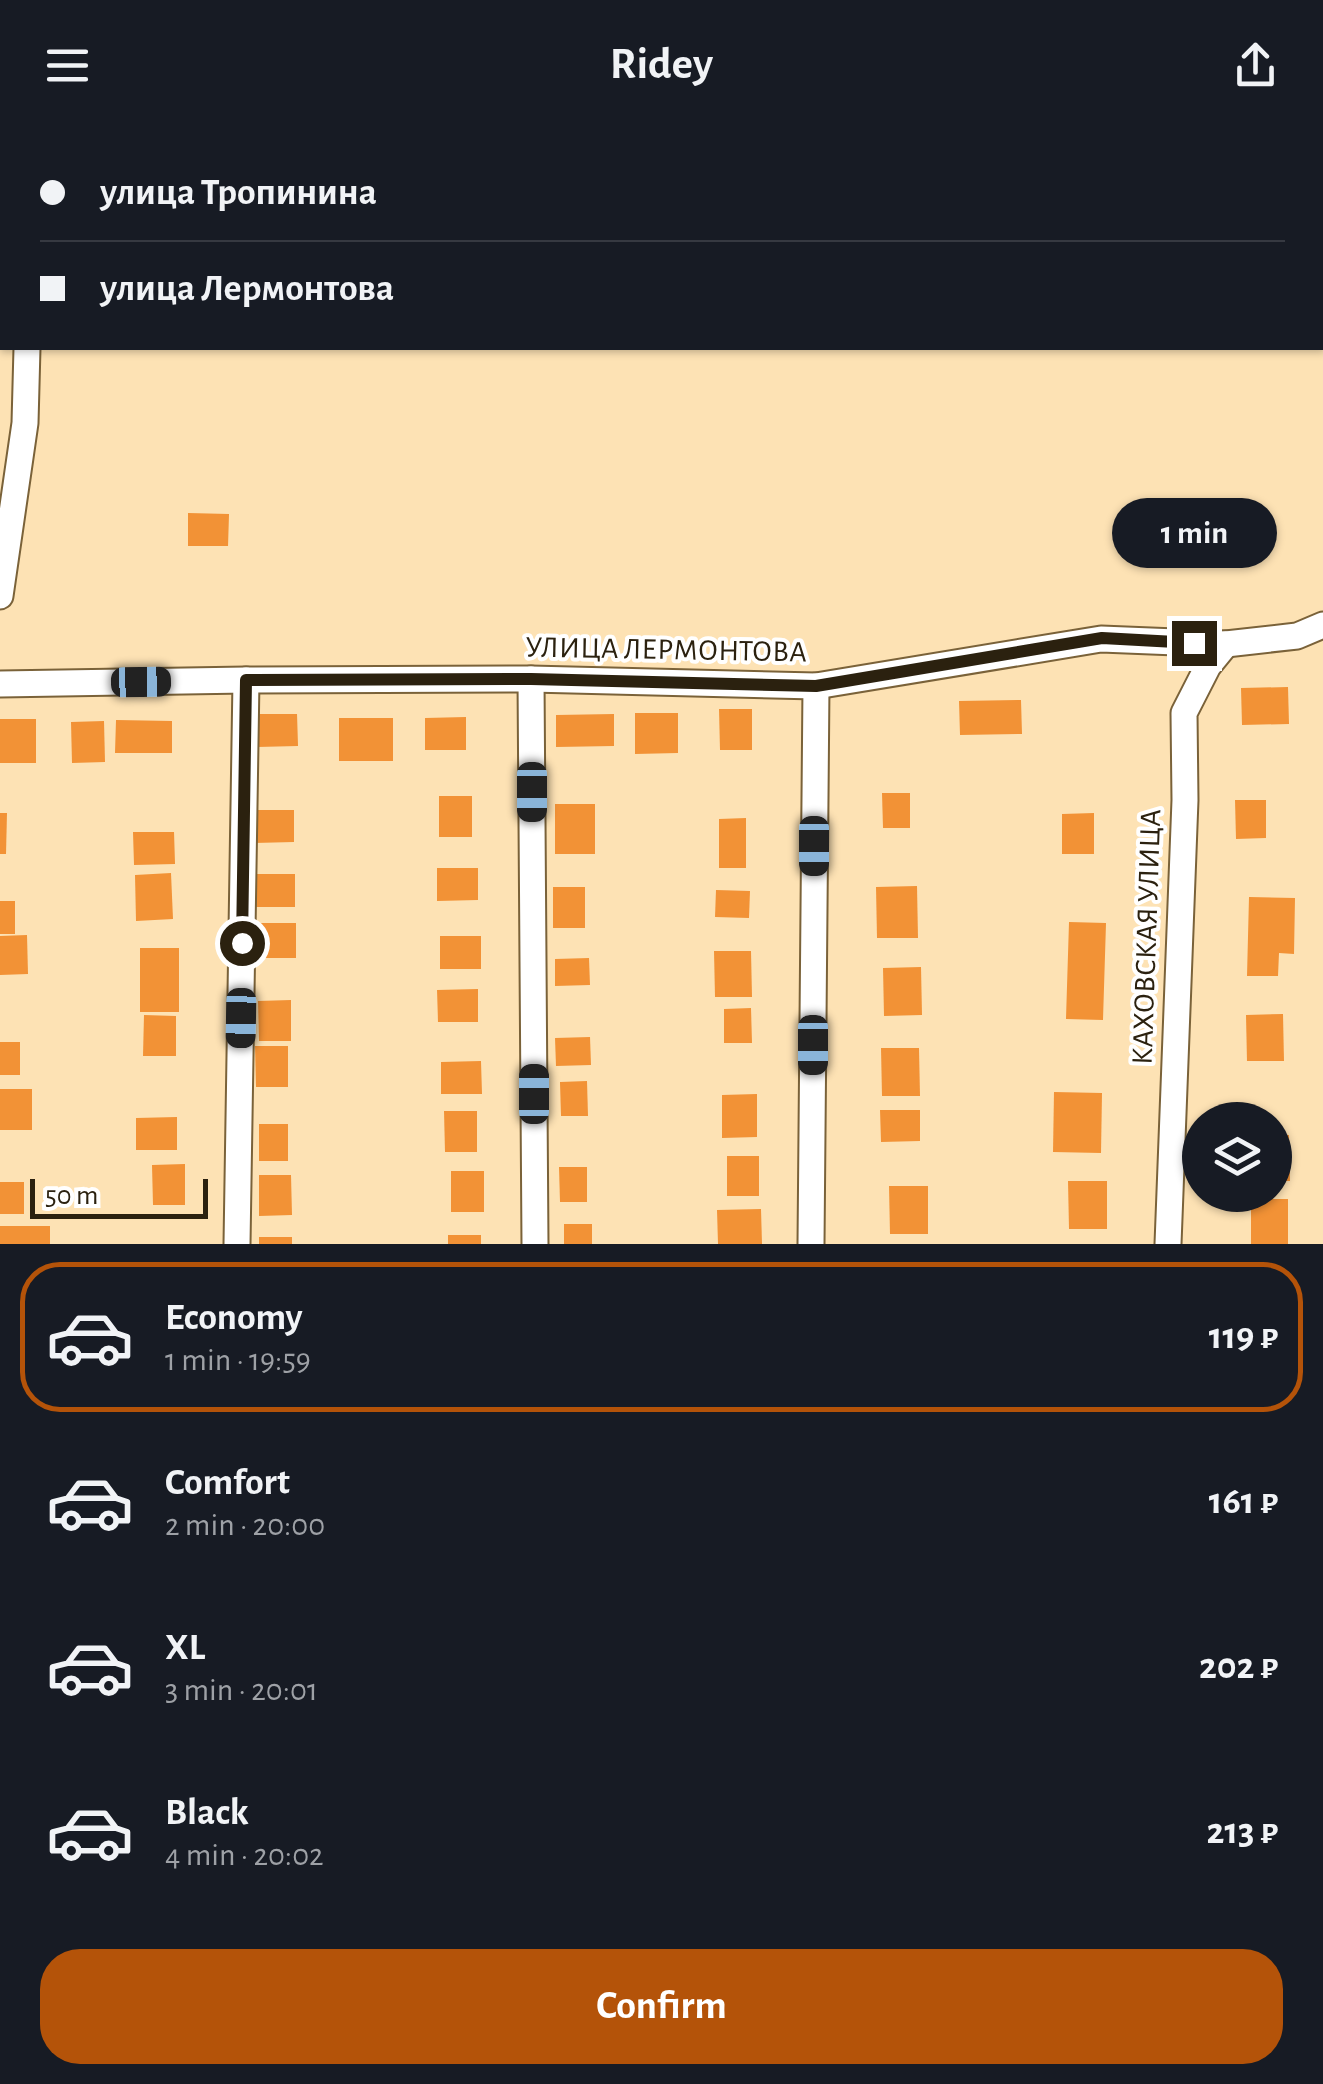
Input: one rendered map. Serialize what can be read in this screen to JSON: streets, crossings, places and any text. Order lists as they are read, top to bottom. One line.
{"streets":{"street":["УЛИЦА ЛЕРМОНТОВА","КАХОВСКАЯ УЛИЦА"]},"crossings":[["УЛИЦА ЛЕРМОНТОВА","КАХОВСКАЯ УЛИЦА"]],"scale_bar":"50 m","page":{"header":"Ridey","banner":["улица Тропинина","улица Лермонтова"],"bubble":"1 min","scale":"50 m","list":[{"name":"Economy","note":"1 min · 19:59","value":"119 ₽"},{"name":"Comfort","note":"2 min · 20:00","value":"161 ₽"},{"name":"XL","note":"3 min · 20:01","value":"202 ₽"},{"name":"Black","note":"4 min · 20:02","value":"213 ₽"}],"buttons":"Confirm"}}
